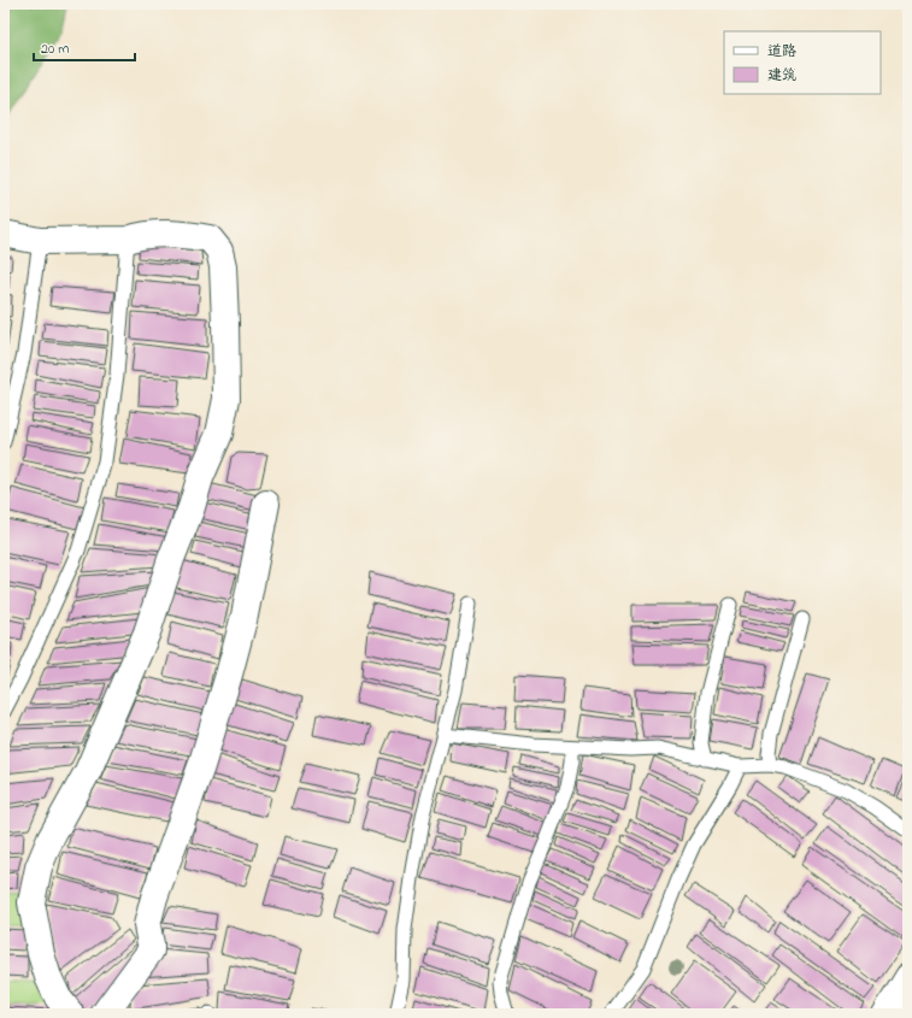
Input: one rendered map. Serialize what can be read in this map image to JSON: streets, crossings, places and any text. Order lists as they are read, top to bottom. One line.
{"legend":["道路","建筑"],"scale_bar":"20 m"}
